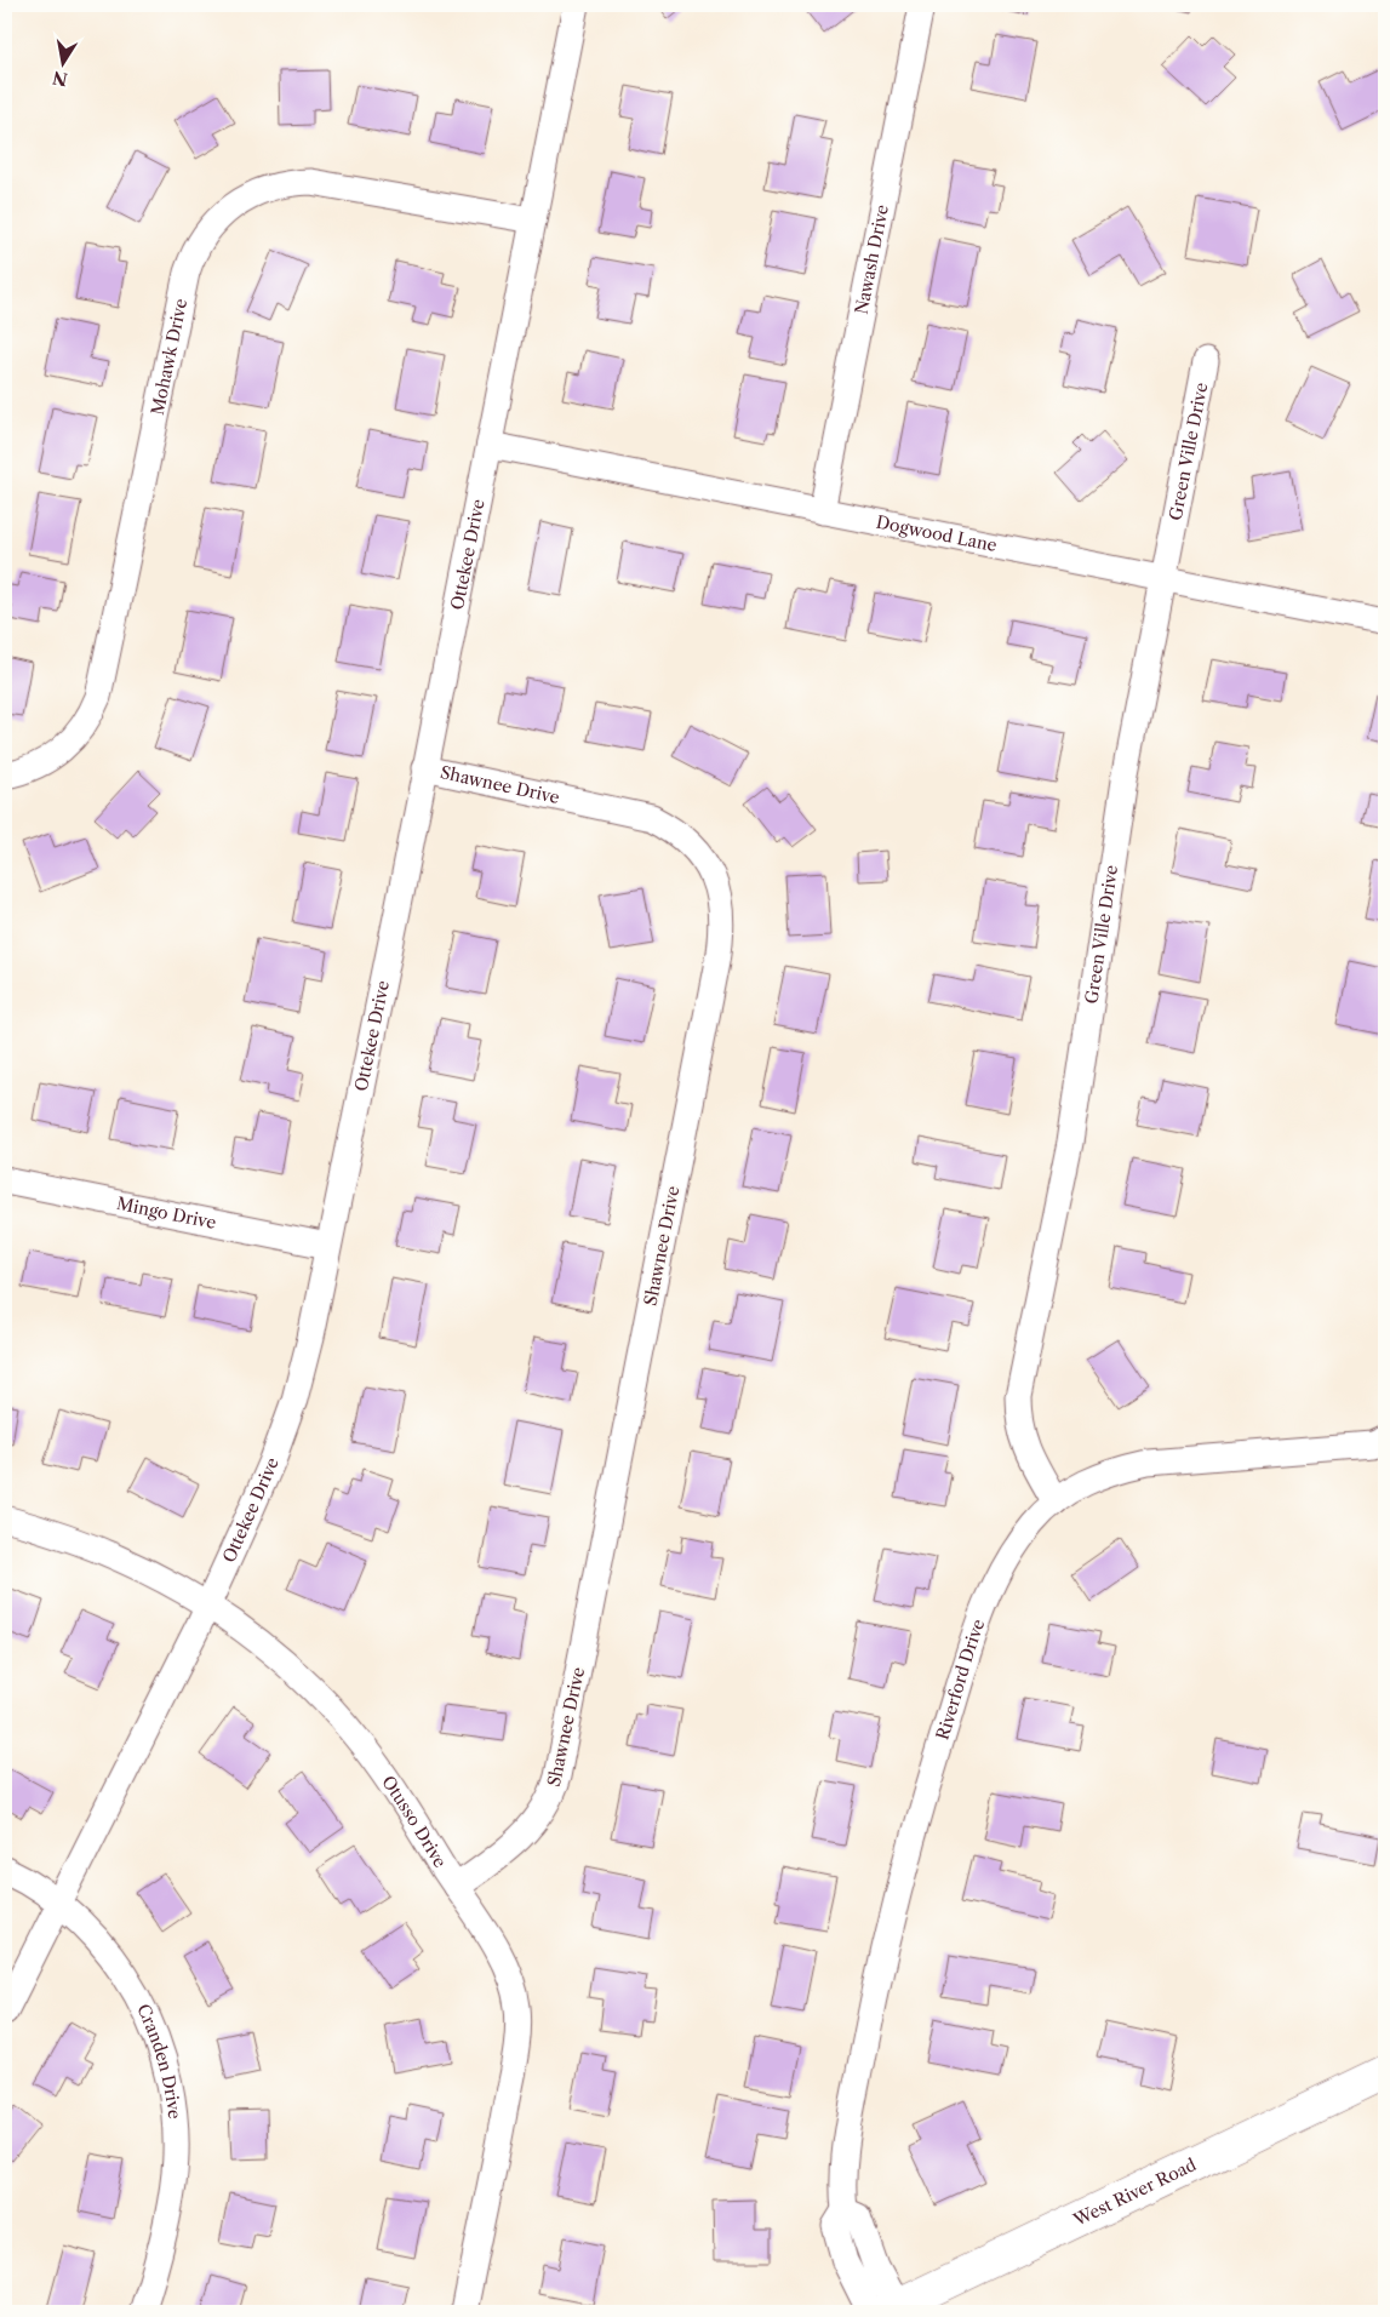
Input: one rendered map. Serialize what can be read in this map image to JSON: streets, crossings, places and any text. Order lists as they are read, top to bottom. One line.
{"streets":{"main road":["West River Road"],"street":["Nawash Drive","Mohawk Drive","Green Ville Drive","Dogwood Lane","Ottekee Drive","Shawnee Drive","Mingo Drive","Riverford Drive","Otusso Drive","Cranden Drive"]},"crossings":[["Nawash Drive","Dogwood Lane"],["Mohawk Drive","Ottekee Drive"],["Green Ville Drive","Dogwood Lane"],["Green Ville Drive","Riverford Drive"],["Dogwood Lane","Ottekee Drive"],["Ottekee Drive","Shawnee Drive"],["Ottekee Drive","Mingo Drive"],["Ottekee Drive","Otusso Drive"],["Ottekee Drive","Cranden Drive"],["Shawnee Drive","Otusso Drive"],["Riverford Drive","West River Road"]],"north":"bottom"}
